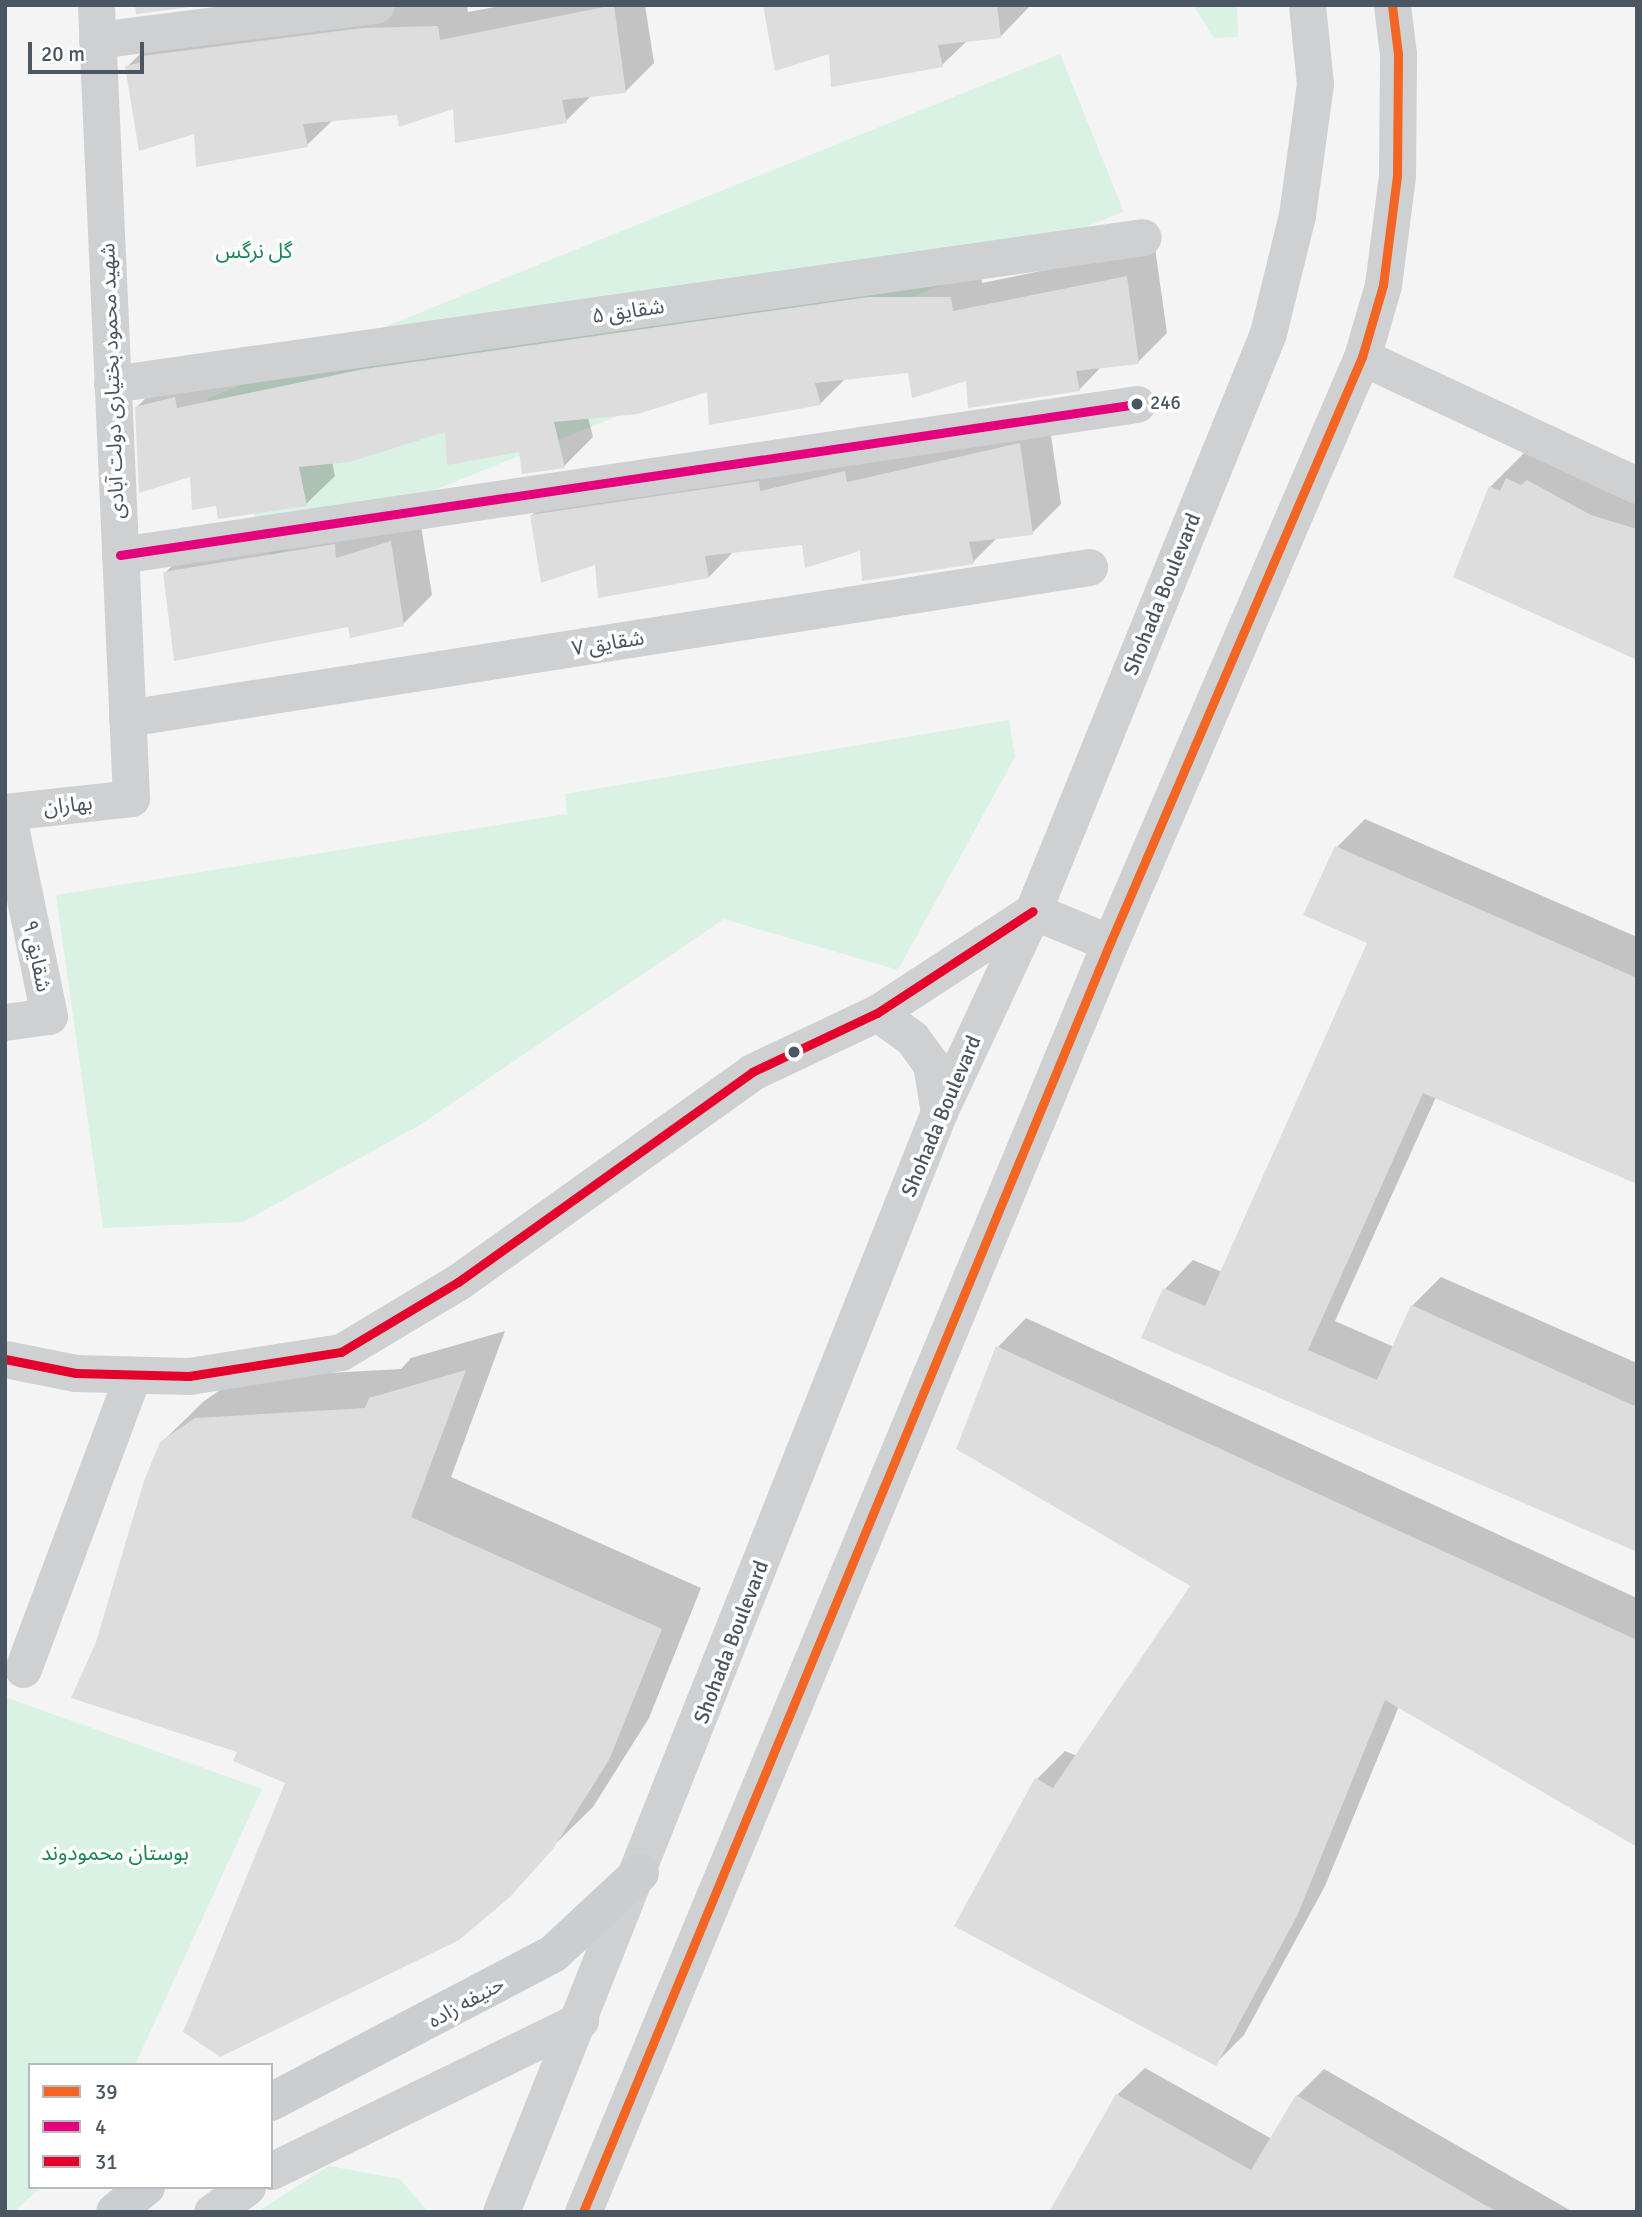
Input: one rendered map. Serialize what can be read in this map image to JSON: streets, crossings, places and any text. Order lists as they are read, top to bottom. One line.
{"streets":{"main road":["حنیفه زاده"],"street":["شقایق ۵","شهید محمود بختیاری دولت آبادی","Shohada Boulevard","شقایق ۷","بهاران","شقایق ۹"]},"crossings":[["شقایق ۵","شهید محمود بختیاری دولت آبادی"],["شهید محمود بختیاری دولت آبادی","شقایق ۷"],["شهید محمود بختیاری دولت آبادی","بهاران"],["Shohada Boulevard","حنیفه زاده"],["بهاران","شقایق ۹"]],"parks":["گل نرگس","بوستان محمودوند"],"places":["246"],"lines":["transit line 39","transit line 4","transit line 31"],"legend":["39","4","31"],"scale_bar":"20 m"}
